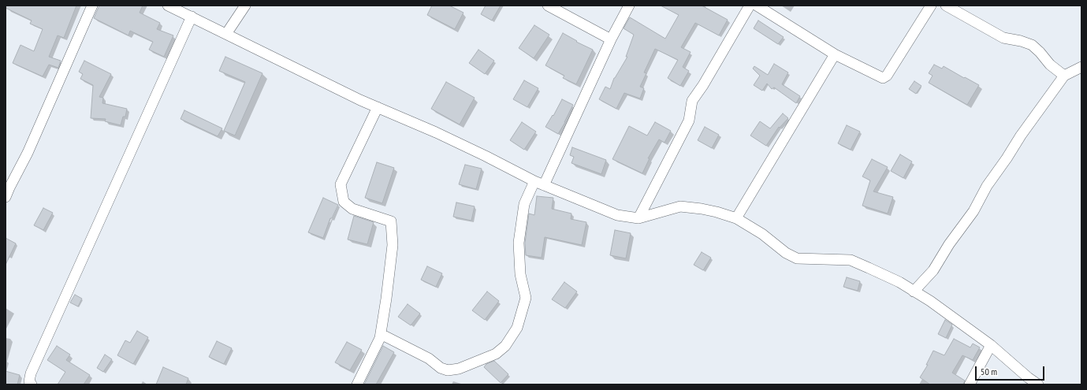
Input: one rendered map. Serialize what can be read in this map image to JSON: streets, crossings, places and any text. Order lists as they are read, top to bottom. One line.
{"scale_bar":"50 m"}
